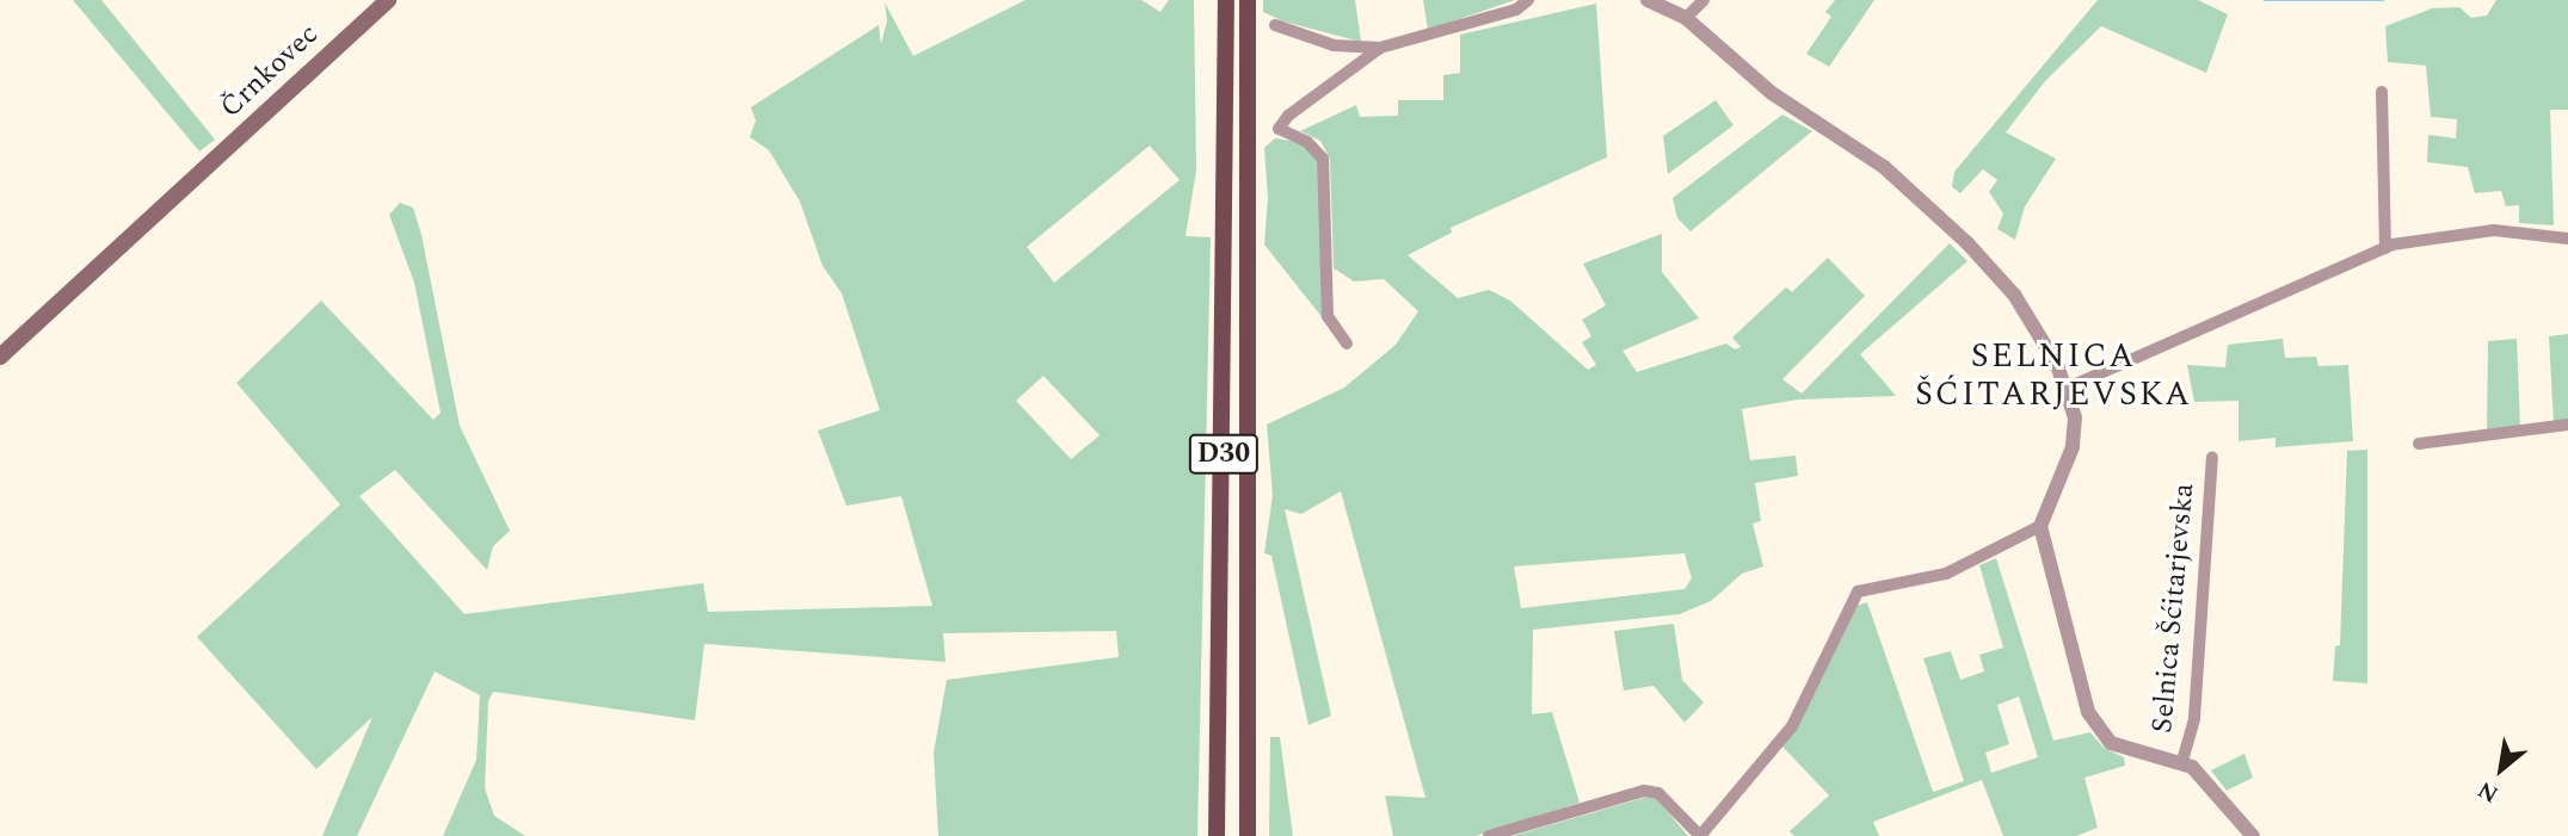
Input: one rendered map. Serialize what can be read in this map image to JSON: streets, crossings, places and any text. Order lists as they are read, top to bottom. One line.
{"streets":{"main road":["Črnkovec","D30"],"street":["Selnica Šćitarjevska"]},"districts":["SELNICA ŠĆITARJEVSKA"],"north":"bottom left"}
